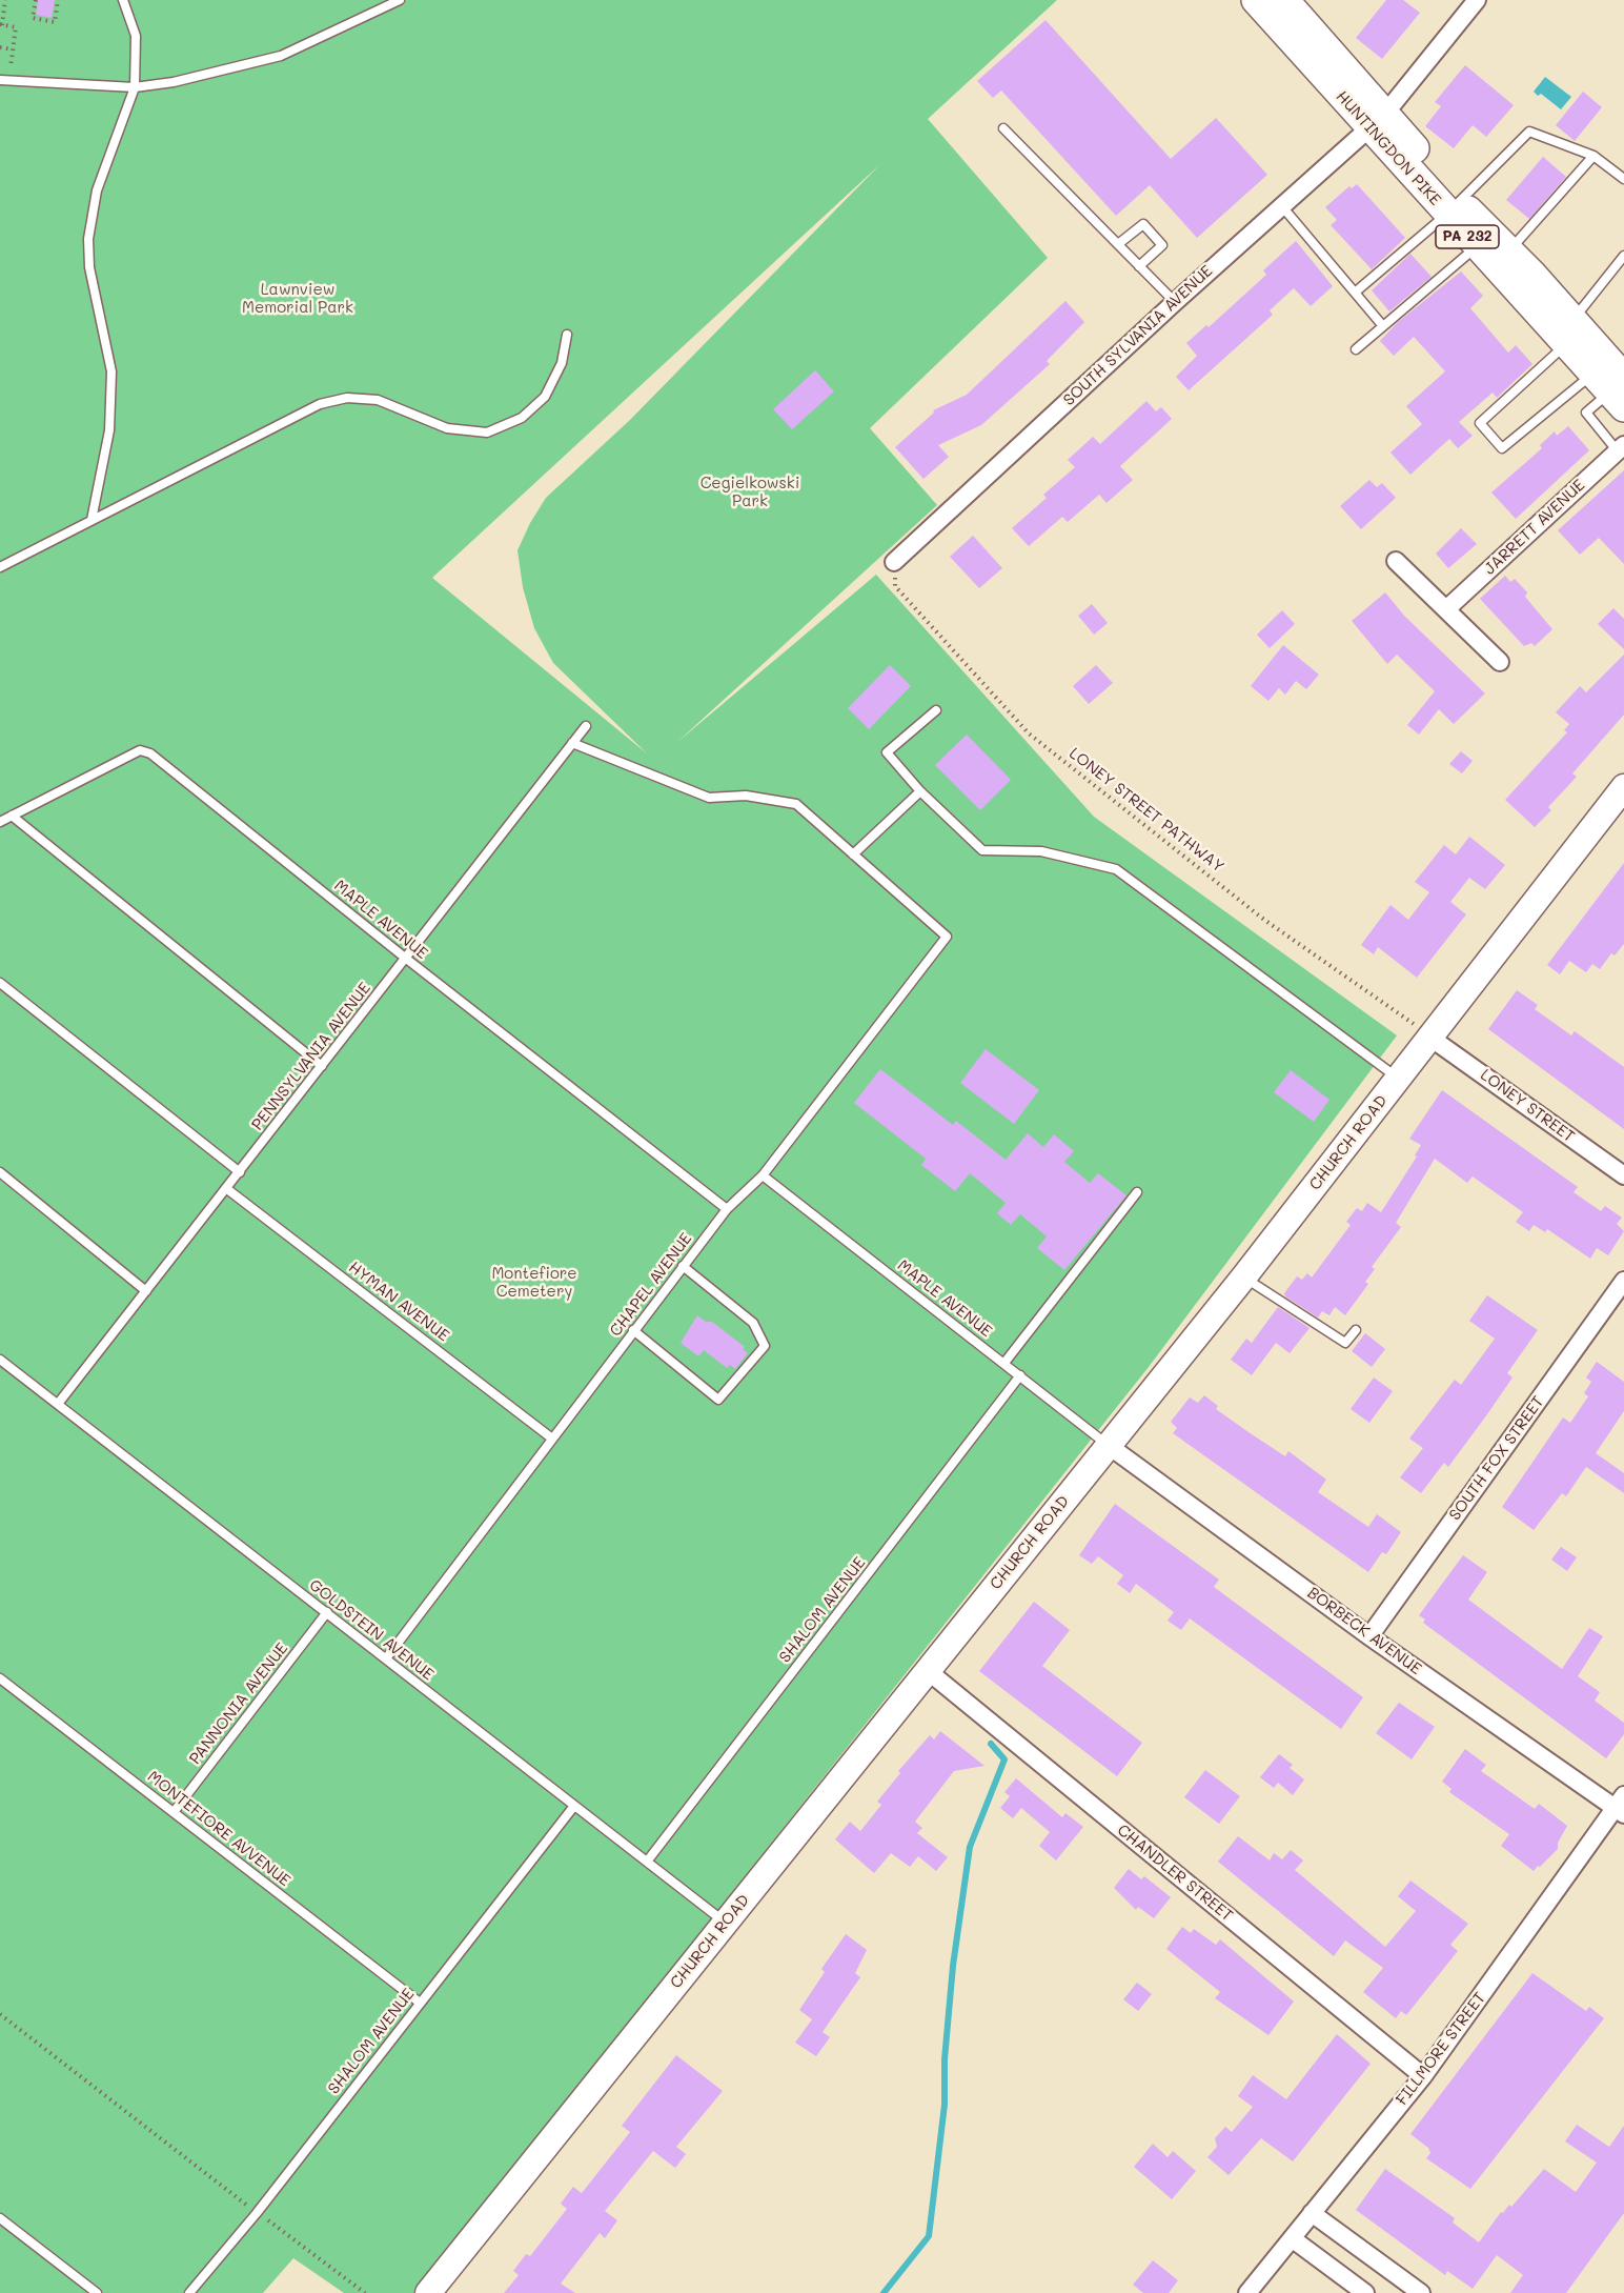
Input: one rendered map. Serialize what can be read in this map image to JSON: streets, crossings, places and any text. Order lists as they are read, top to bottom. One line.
{"streets":{"main road":["HUNTINGDON PIKE","PA 232"],"street":["SOUTH SYLVANIA AVENUE","JARRETT AVENUE","LONEY STREET","CHURCH ROAD","SOUTH FOX STREET","BORBECK AVENUE","CHANDLER STREET","FILLMORE STREET"],"lane":["MAPLE AVENUE","PENNSYLVANIA AVENUE","CHAPEL AVENUE","HYMAN AVENUE","SHALOM AVENUE","GOLDSTEIN AVENUE","PANNONIA AVENUE","MONTEFIORE AVVENUE"],"path":["LONEY STREET PATHWAY"]},"crossings":[["HUNTINGDON PIKE","SOUTH SYLVANIA AVENUE"],["SOUTH SYLVANIA AVENUE","LONEY STREET PATHWAY"],["LONEY STREET PATHWAY","LONEY STREET"],["LONEY STREET PATHWAY","CHURCH ROAD"],["MAPLE AVENUE","PENNSYLVANIA AVENUE"],["MAPLE AVENUE","CHURCH ROAD"],["MAPLE AVENUE","CHAPEL AVENUE"],["MAPLE AVENUE","SHALOM AVENUE"],["MAPLE AVENUE","BORBECK AVENUE"],["PENNSYLVANIA AVENUE","HYMAN AVENUE"],["PENNSYLVANIA AVENUE","GOLDSTEIN AVENUE"],["LONEY STREET","CHURCH ROAD"],["CHURCH ROAD","GOLDSTEIN AVENUE"],["CHURCH ROAD","BORBECK AVENUE"],["CHURCH ROAD","CHANDLER STREET"],["CHAPEL AVENUE","HYMAN AVENUE"],["CHAPEL AVENUE","GOLDSTEIN AVENUE"],["SOUTH FOX STREET","BORBECK AVENUE"],["SHALOM AVENUE","GOLDSTEIN AVENUE"],["SHALOM AVENUE","MONTEFIORE AVVENUE"],["GOLDSTEIN AVENUE","PANNONIA AVENUE"],["BORBECK AVENUE","FILLMORE STREET"],["PANNONIA AVENUE","MONTEFIORE AVVENUE"],["CHANDLER STREET","FILLMORE STREET"]],"parks":["Lawnview Memorial Park","Cegielkowski Park","Montefiore Cemetery"]}
